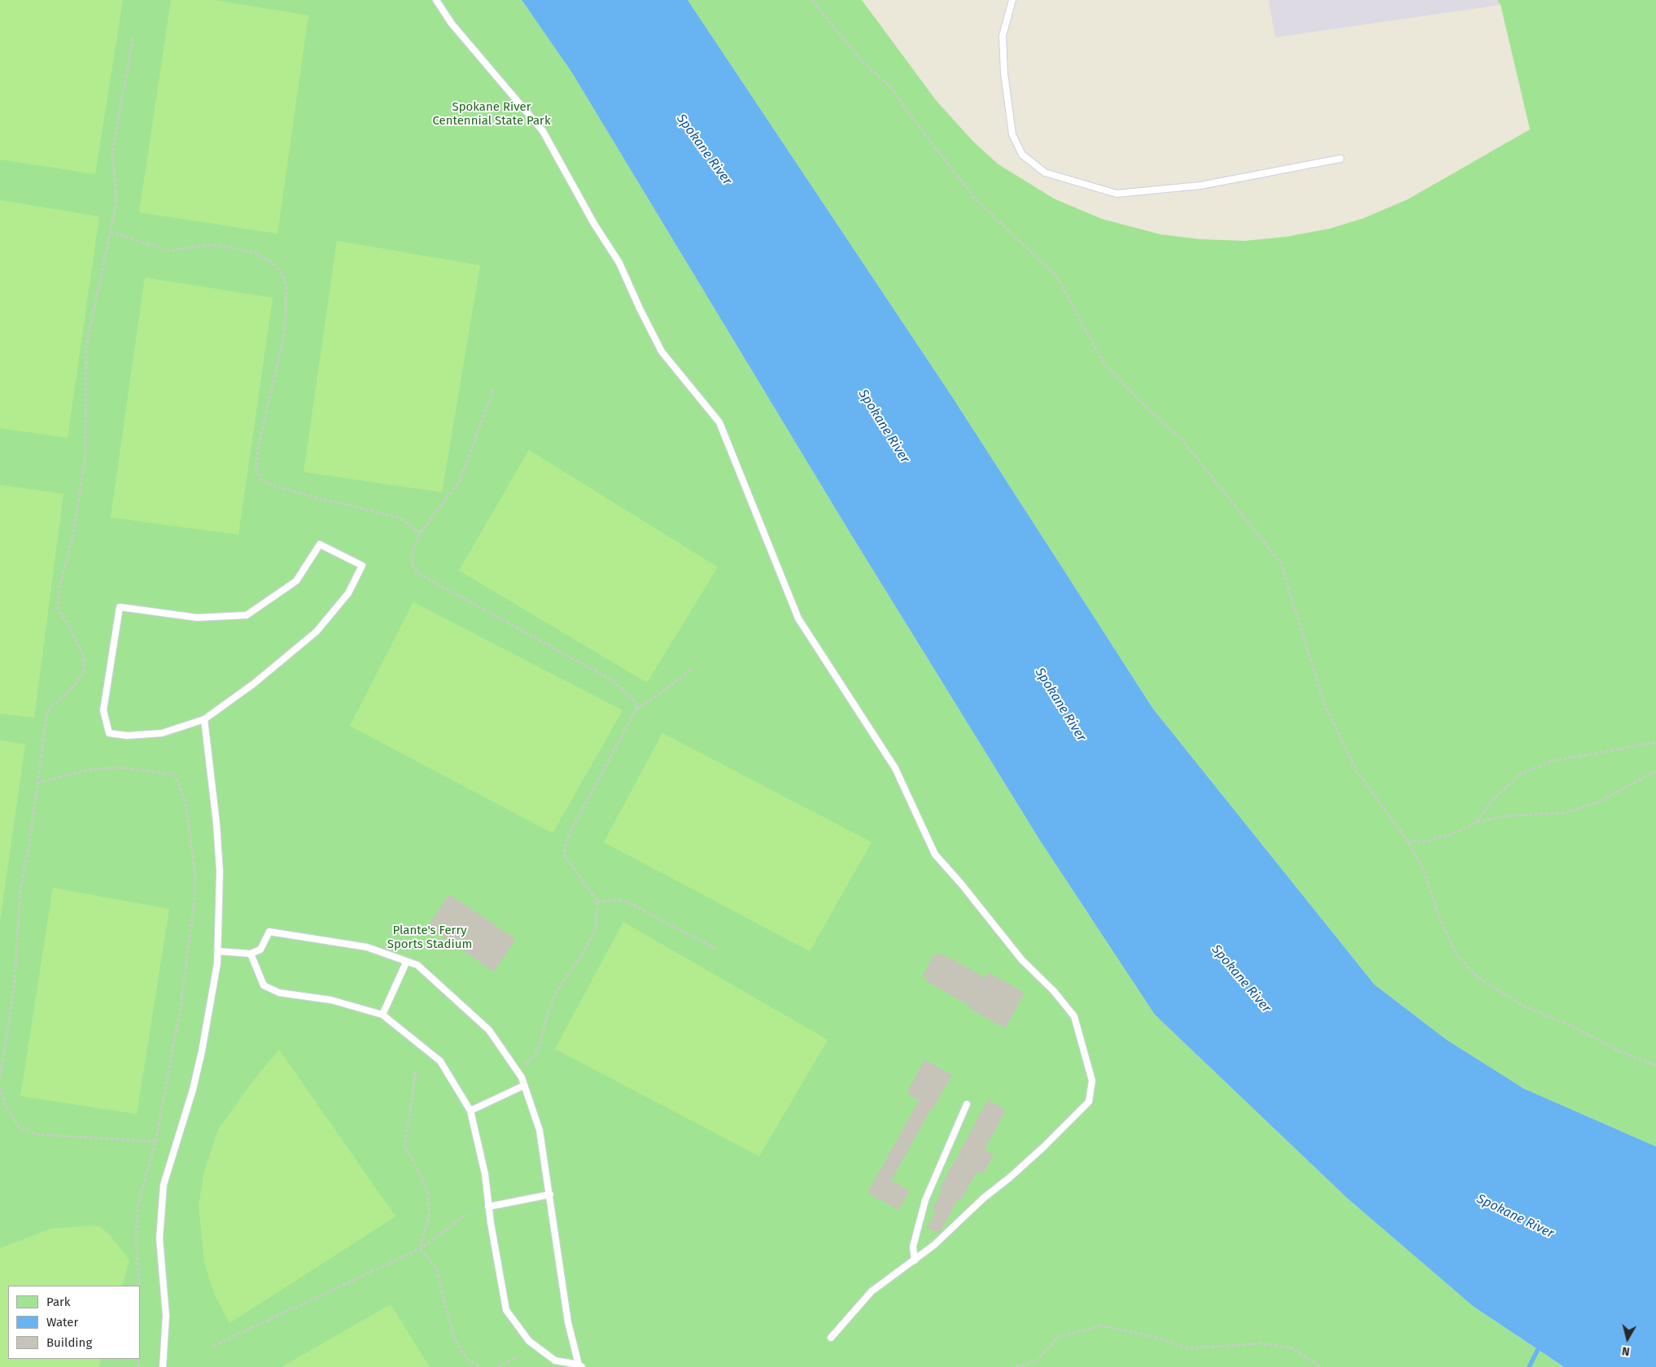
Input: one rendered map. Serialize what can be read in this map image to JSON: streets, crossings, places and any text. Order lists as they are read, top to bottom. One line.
{"water":["Spokane River"],"parks":["Spokane River Centennial State Park","Plante's Ferry Sports Stadium"],"legend":["Park","Water","Building"],"north":"bottom"}
